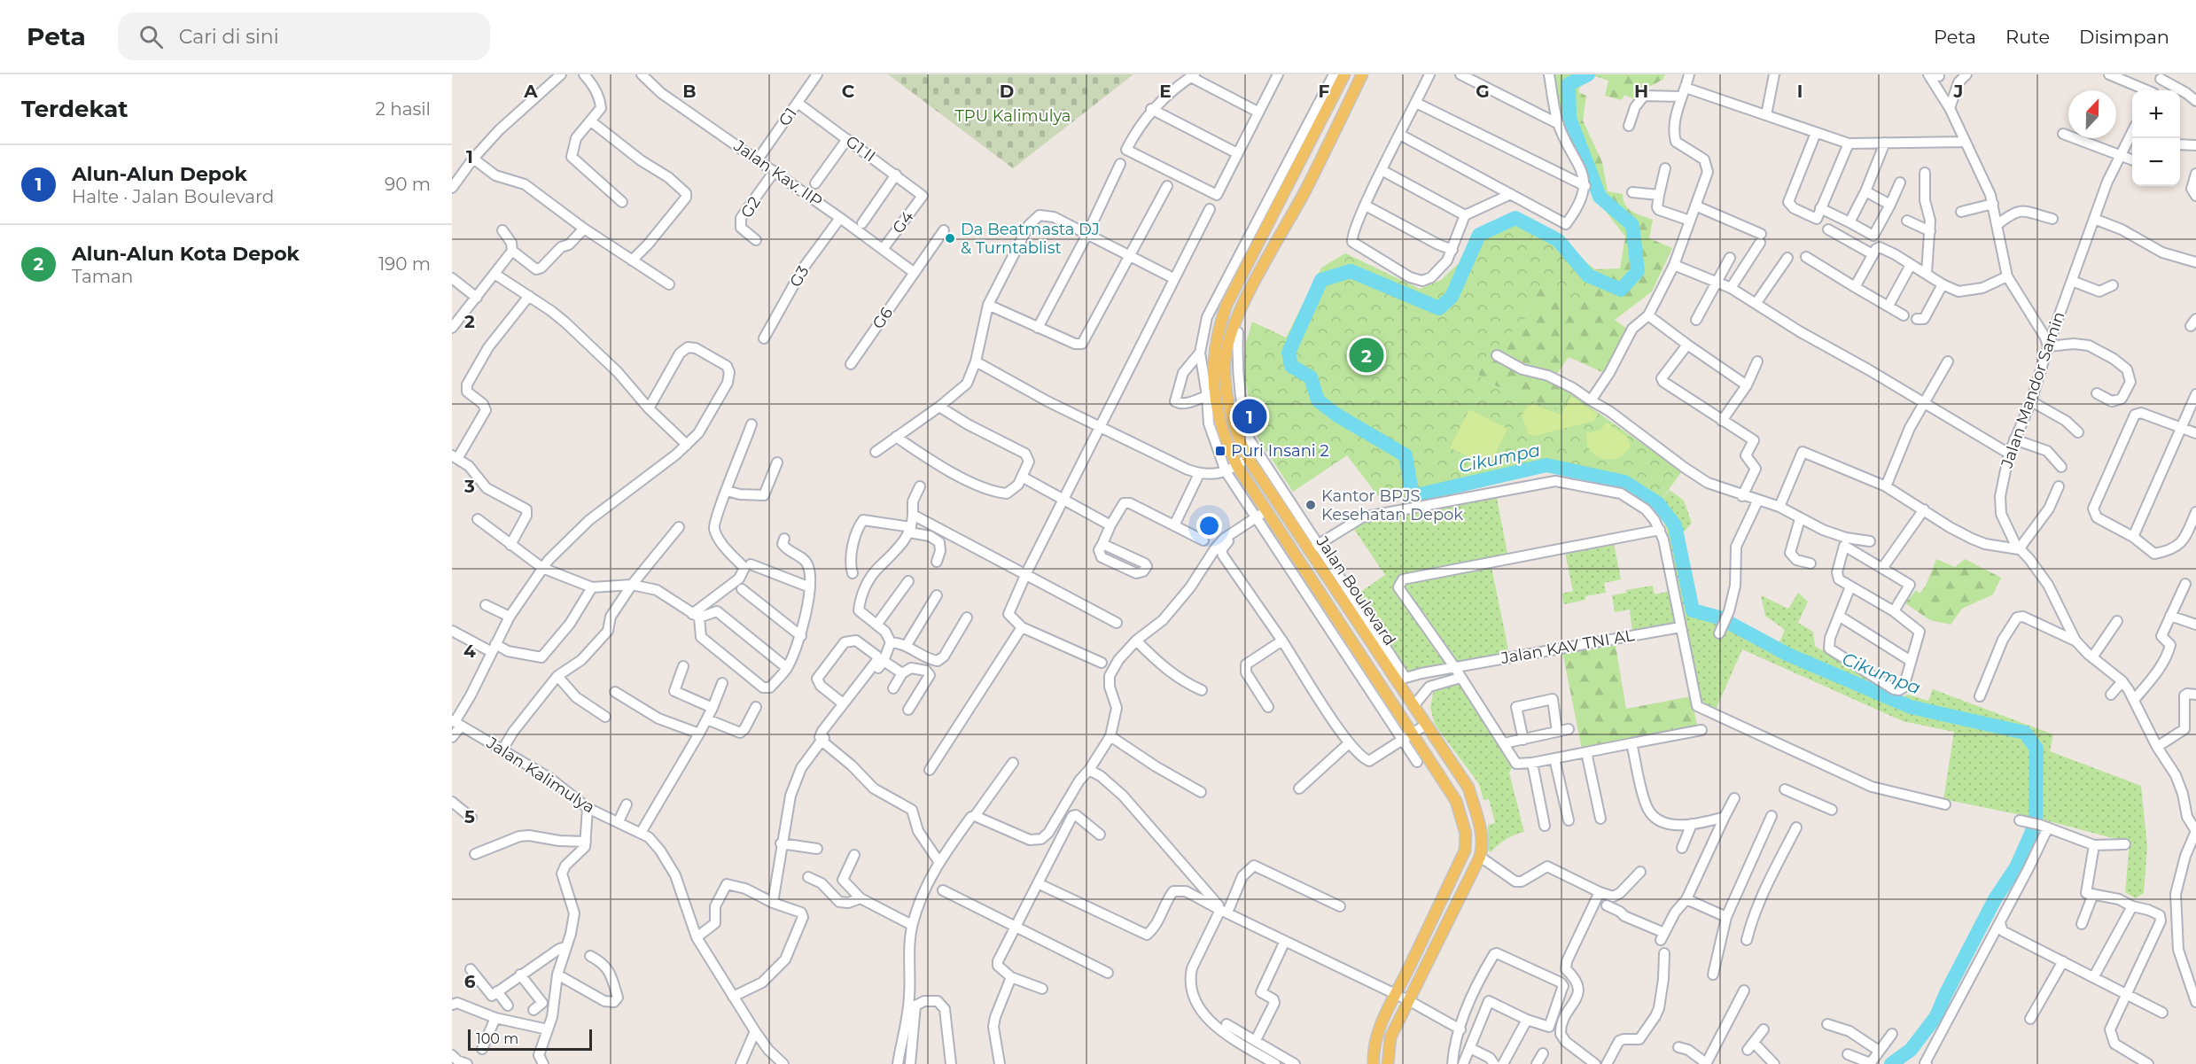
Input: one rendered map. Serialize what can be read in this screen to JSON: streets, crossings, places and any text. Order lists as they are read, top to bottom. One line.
{"streets":{"main road":["Jalan Boulevard"],"street":["G1","G1 II","Jalan Kav. IIP","G2","G4","G3","G6","Jalan Mandor Samin","Jalan KAV TNI AL","Jalan Kalimulya"]},"crossings":[["G1","G1 II"],["G1","Jalan Kav. IIP"],["G1 II","G4"],["Jalan Kav. IIP","G2"],["Jalan Kav. IIP","G4"],["Jalan Kav. IIP","G3"],["Jalan Kav. IIP","G6"],["Jalan Boulevard","Jalan KAV TNI AL"]],"water":["Cikumpa"],"parks":["TPU Kalimulya"],"places":{"other":["Da Beatmasta DJ & Turntablist","Kantor BPJS Kesehatan Depok"],"transit":["Puri Insani 2"]},"scale_bar":"100 m","north":"top","page":{"header":"Peta","search":"Cari di sini","nav":["Peta","Rute","Disimpan"],"heading":["Terdekat","2 hasil"],"map_buttons":["+","−"],"list":[{"mark":"1","name":"Alun-Alun Depok","note":"Halte · Jalan Boulevard","value":"90 m"},{"mark":"2","name":"Alun-Alun Kota Depok","note":"Taman","value":"190 m"}],"pins":["2","1"],"scale":"100 m"},"grid":{"columns":["A","B","C","D","E","F","G","H","I","J"],"rows":["1","2","3","4","5","6"]}}
